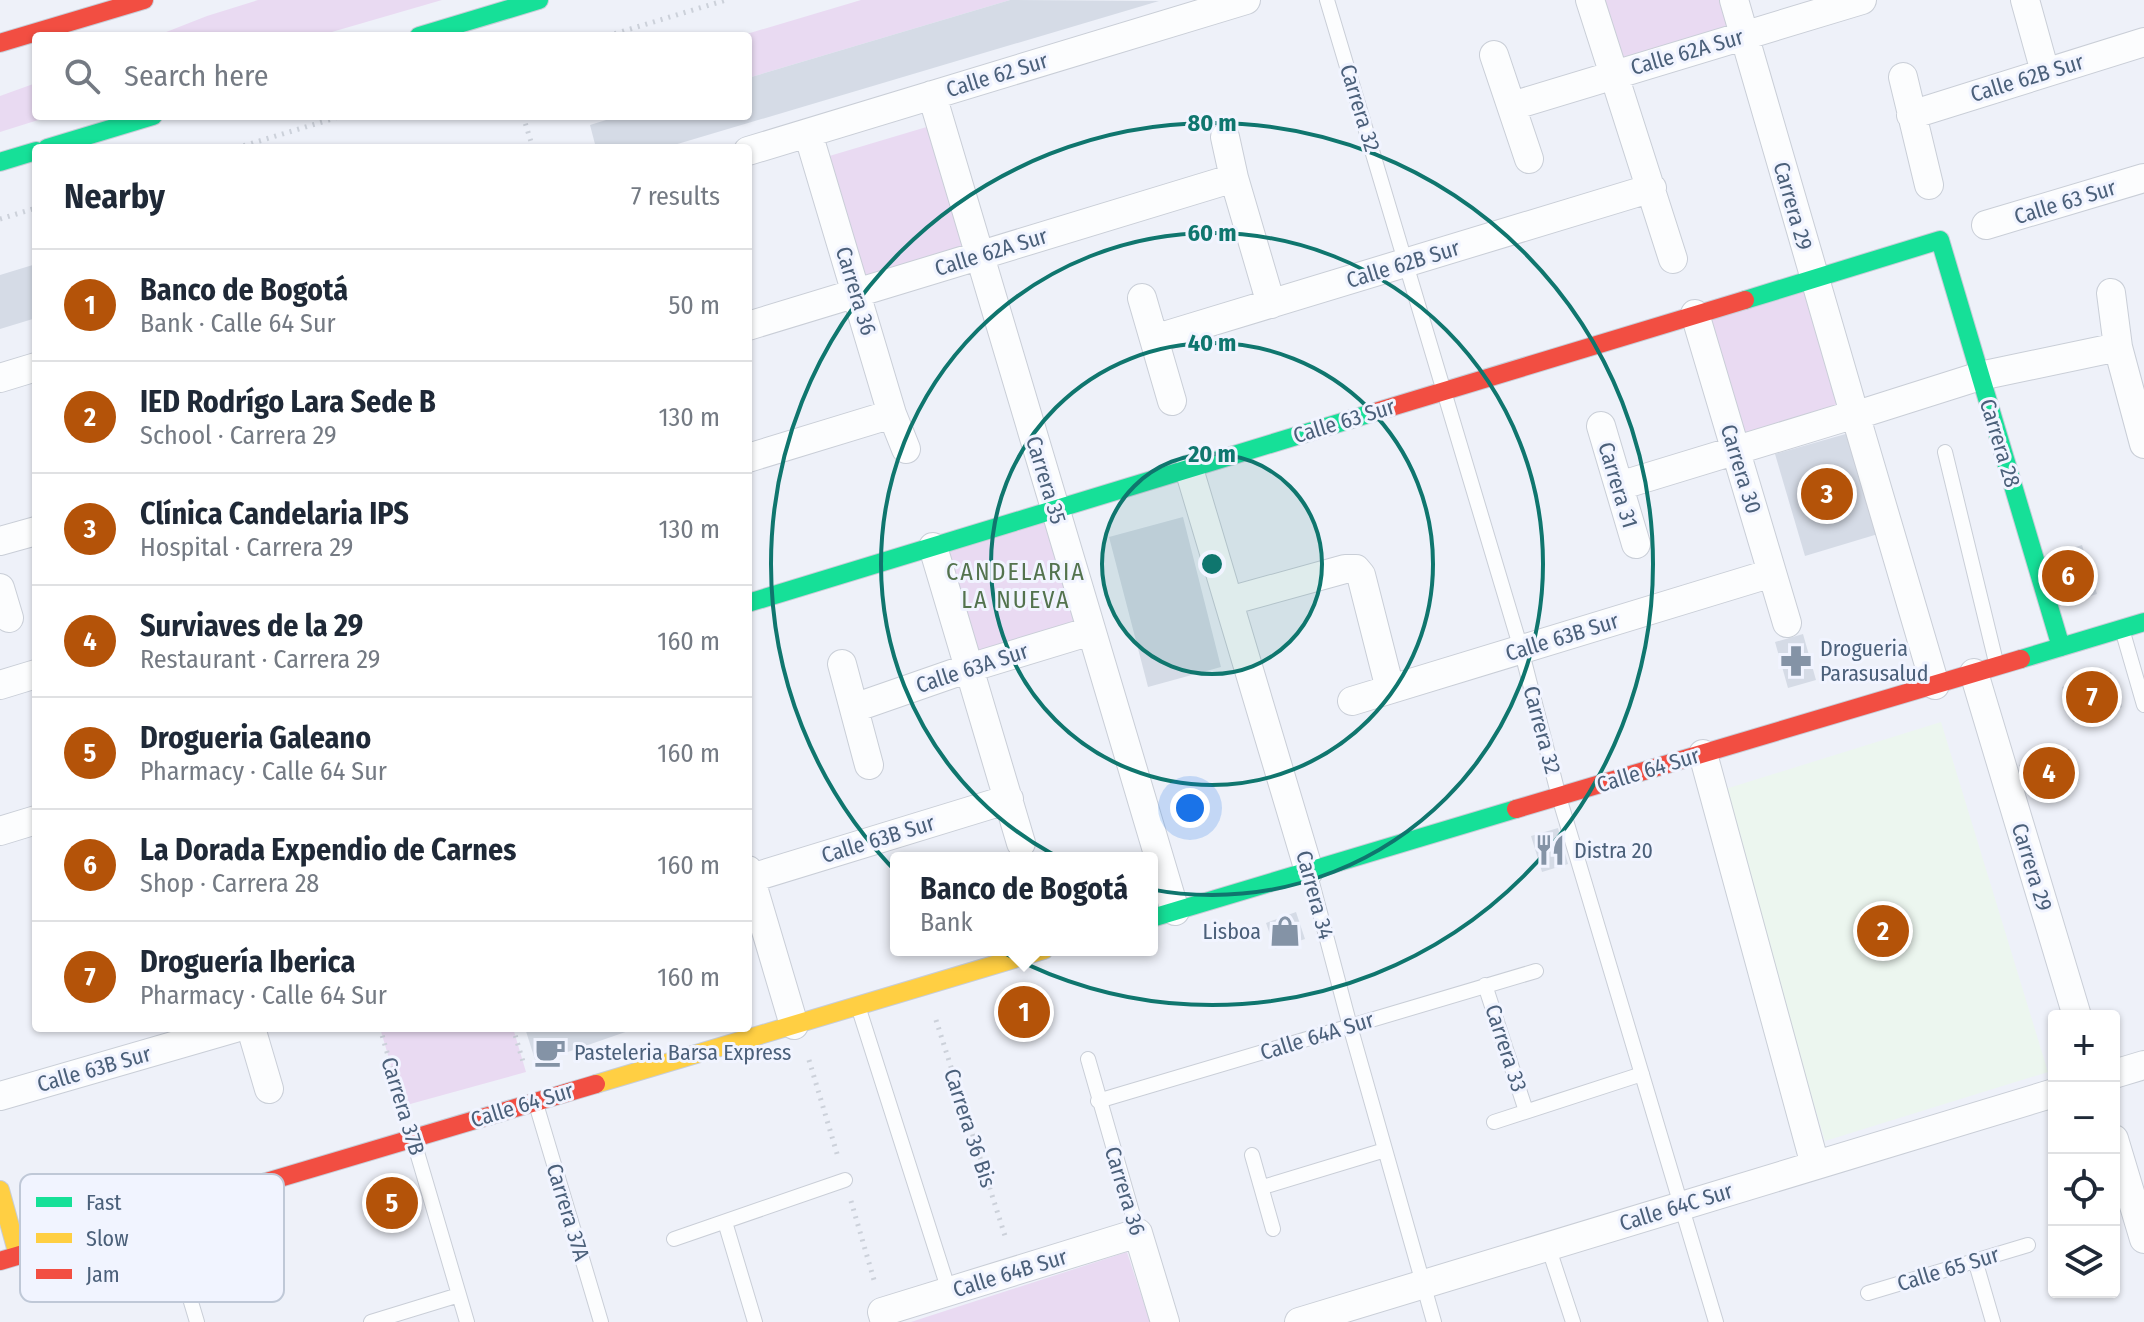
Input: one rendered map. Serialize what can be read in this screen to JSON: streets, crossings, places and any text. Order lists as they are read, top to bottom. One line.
{"streets":{"street":["Calle 62A Sur","Calle 62 Sur","Calle 62B Sur","Calle 63 Sur","Carrera 29","Carrera 36","Carrera 28","Carrera 30","Carrera 35","Carrera 31","Calle 63B Sur","Calle 63A Sur","Calle 64 Sur","Carrera 34","Calle 64C Sur","Calle 64B Sur"],"lane":["Carrera 32","Calle 64A Sur","Carrera 33","Carrera 37B","Carrera 37A","Calle 65 Sur"],"path":["Carrera 36 Bis"]},"crossings":[["Calle 62A Sur","Carrera 29"],["Calle 62A Sur","Carrera 36"],["Calle 62A Sur","Carrera 35"],["Calle 62 Sur","Carrera 36"],["Calle 62 Sur","Carrera 35"],["Calle 62B Sur","Carrera 32"],["Carrera 32","Calle 63 Sur"],["Carrera 32","Calle 63B Sur"],["Carrera 32","Calle 64 Sur"],["Carrera 32","Calle 64C Sur"],["Calle 63 Sur","Carrera 29"],["Calle 63 Sur","Carrera 28"],["Calle 63 Sur","Carrera 30"],["Calle 63 Sur","Carrera 35"],["Calle 63 Sur","Carrera 34"],["Carrera 29","Calle 64 Sur"],["Carrera 36","Calle 64A Sur"],["Carrera 36","Calle 64B Sur"],["Carrera 28","Calle 64 Sur"],["Carrera 30","Calle 63B Sur"],["Carrera 35","Calle 63A Sur"],["Carrera 35","Calle 64 Sur"],["Calle 64 Sur","Carrera 34"],["Calle 64 Sur","Carrera 37B"],["Calle 64 Sur","Carrera 36 Bis"],["Calle 64 Sur","Carrera 37A"],["Carrera 34","Calle 64A Sur"],["Carrera 34","Calle 64C Sur"],["Calle 64A Sur","Carrera 33"],["Carrera 36 Bis","Calle 64B Sur"]],"districts":["CANDELARIA LA NUEVA"],"places":{"pharmacy":["Drogueria Parasusalud"],"restaurant":["Distra 20"],"shop":["Lisboa"],"cafe":["Pasteleria Barsa Express"]},"legend":["Fast","Slow","Jam"],"page":{"search":"Search here","heading":["Nearby","7 results"],"list":[{"mark":"1","name":"Banco de Bogotá","note":"Bank · Calle 64 Sur","value":"50 m"},{"mark":"2","name":"IED Rodrígo Lara Sede B","note":"School · Carrera 29","value":"130 m"},{"mark":"3","name":"Clínica Candelaria IPS","note":"Hospital · Carrera 29","value":"130 m"},{"mark":"4","name":"Surviaves de la 29","note":"Restaurant · Carrera 29","value":"160 m"},{"mark":"5","name":"Drogueria Galeano","note":"Pharmacy · Calle 64 Sur","value":"160 m"},{"mark":"6","name":"La Dorada Expendio de Carnes","note":"Shop · Carrera 28","value":"160 m"},{"mark":"7","name":"Droguería Iberica","note":"Pharmacy · Calle 64 Sur","value":"160 m"}],"pins":["3","6","7","4","2","1","5"],"popup":["Banco de Bogotá","Bank"],"map_buttons":["+","−"]},"rings":["80 m","60 m","40 m","20 m"]}
